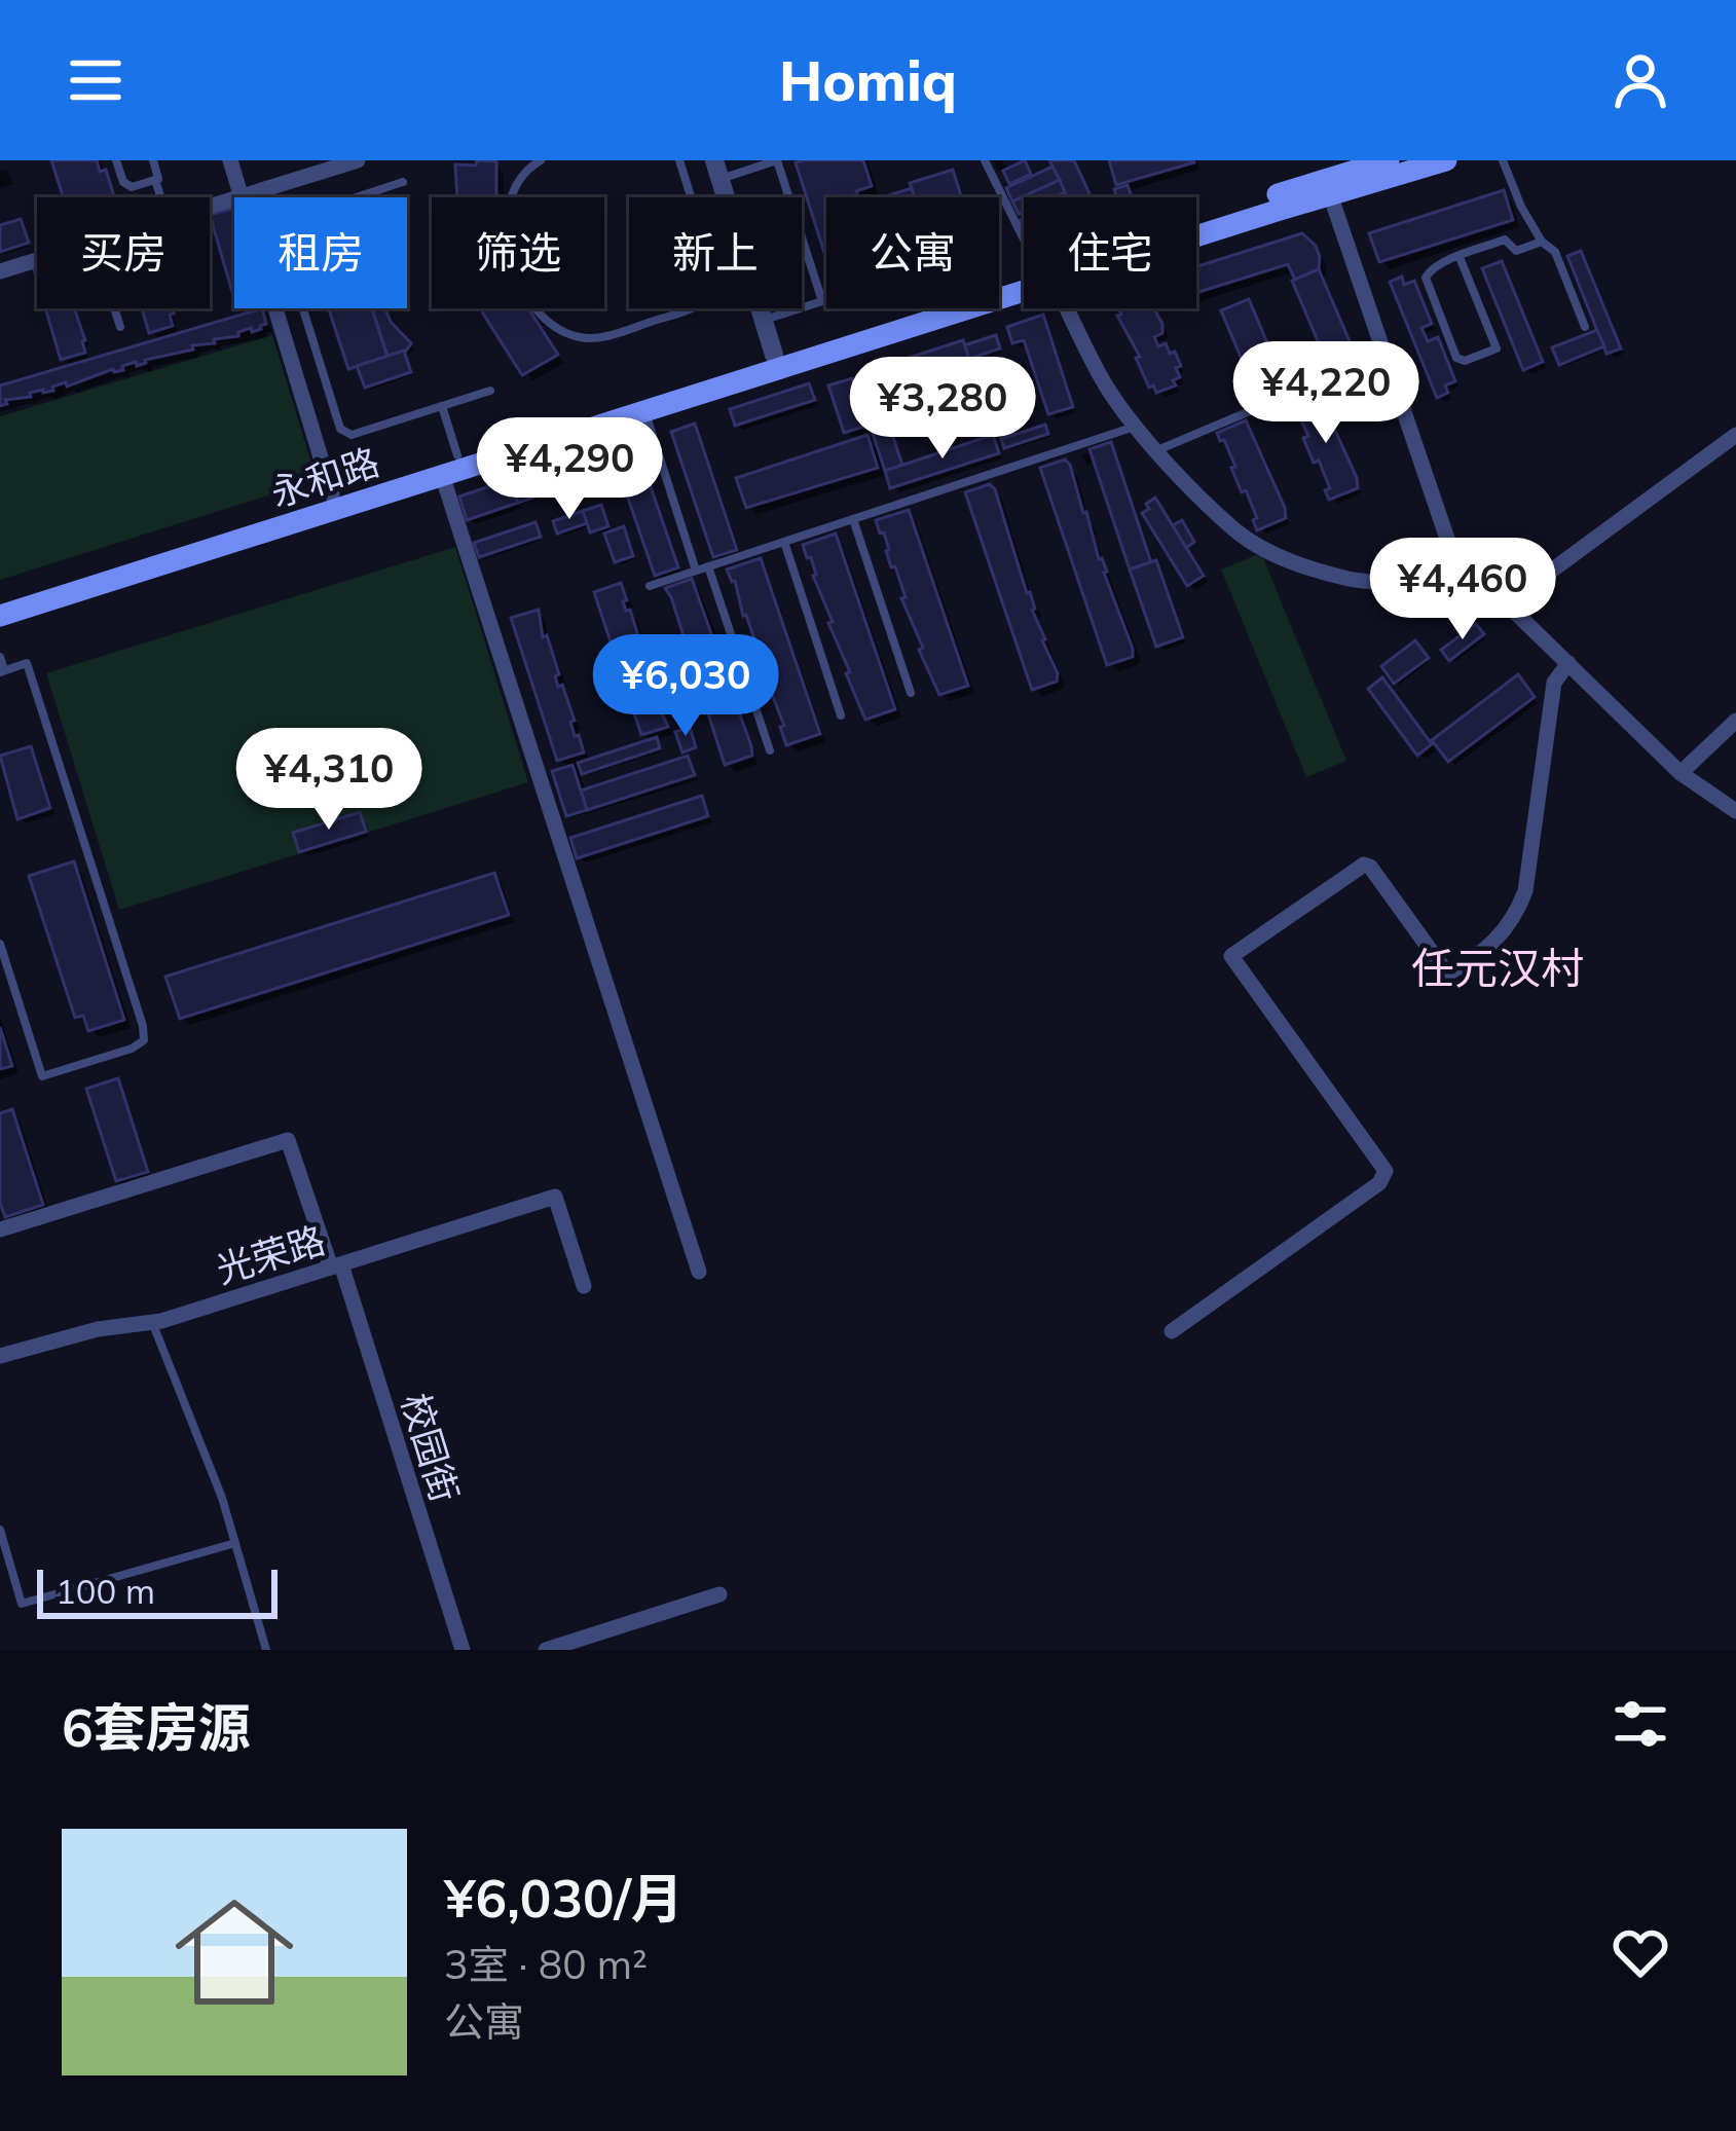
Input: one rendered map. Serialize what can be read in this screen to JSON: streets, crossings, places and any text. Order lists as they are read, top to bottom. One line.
{"streets":{"main road":["永和路"],"street":["光荣路","校园街"]},"crossings":[["光荣路","校园街"]],"districts":["任元汉村"],"scale_bar":"100 m","page":{"header":"Homiq","chip":["买房","租房","筛选","新上","公寓","住宅"],"price":["¥4,220","¥3,280","¥4,290","¥4,460","¥6,030","¥4,310"],"scale":"100 m","heading":"6套房源","list":[{"name":"¥6,030/月","note":"3室 · 80 m² · 公寓"}]}}
